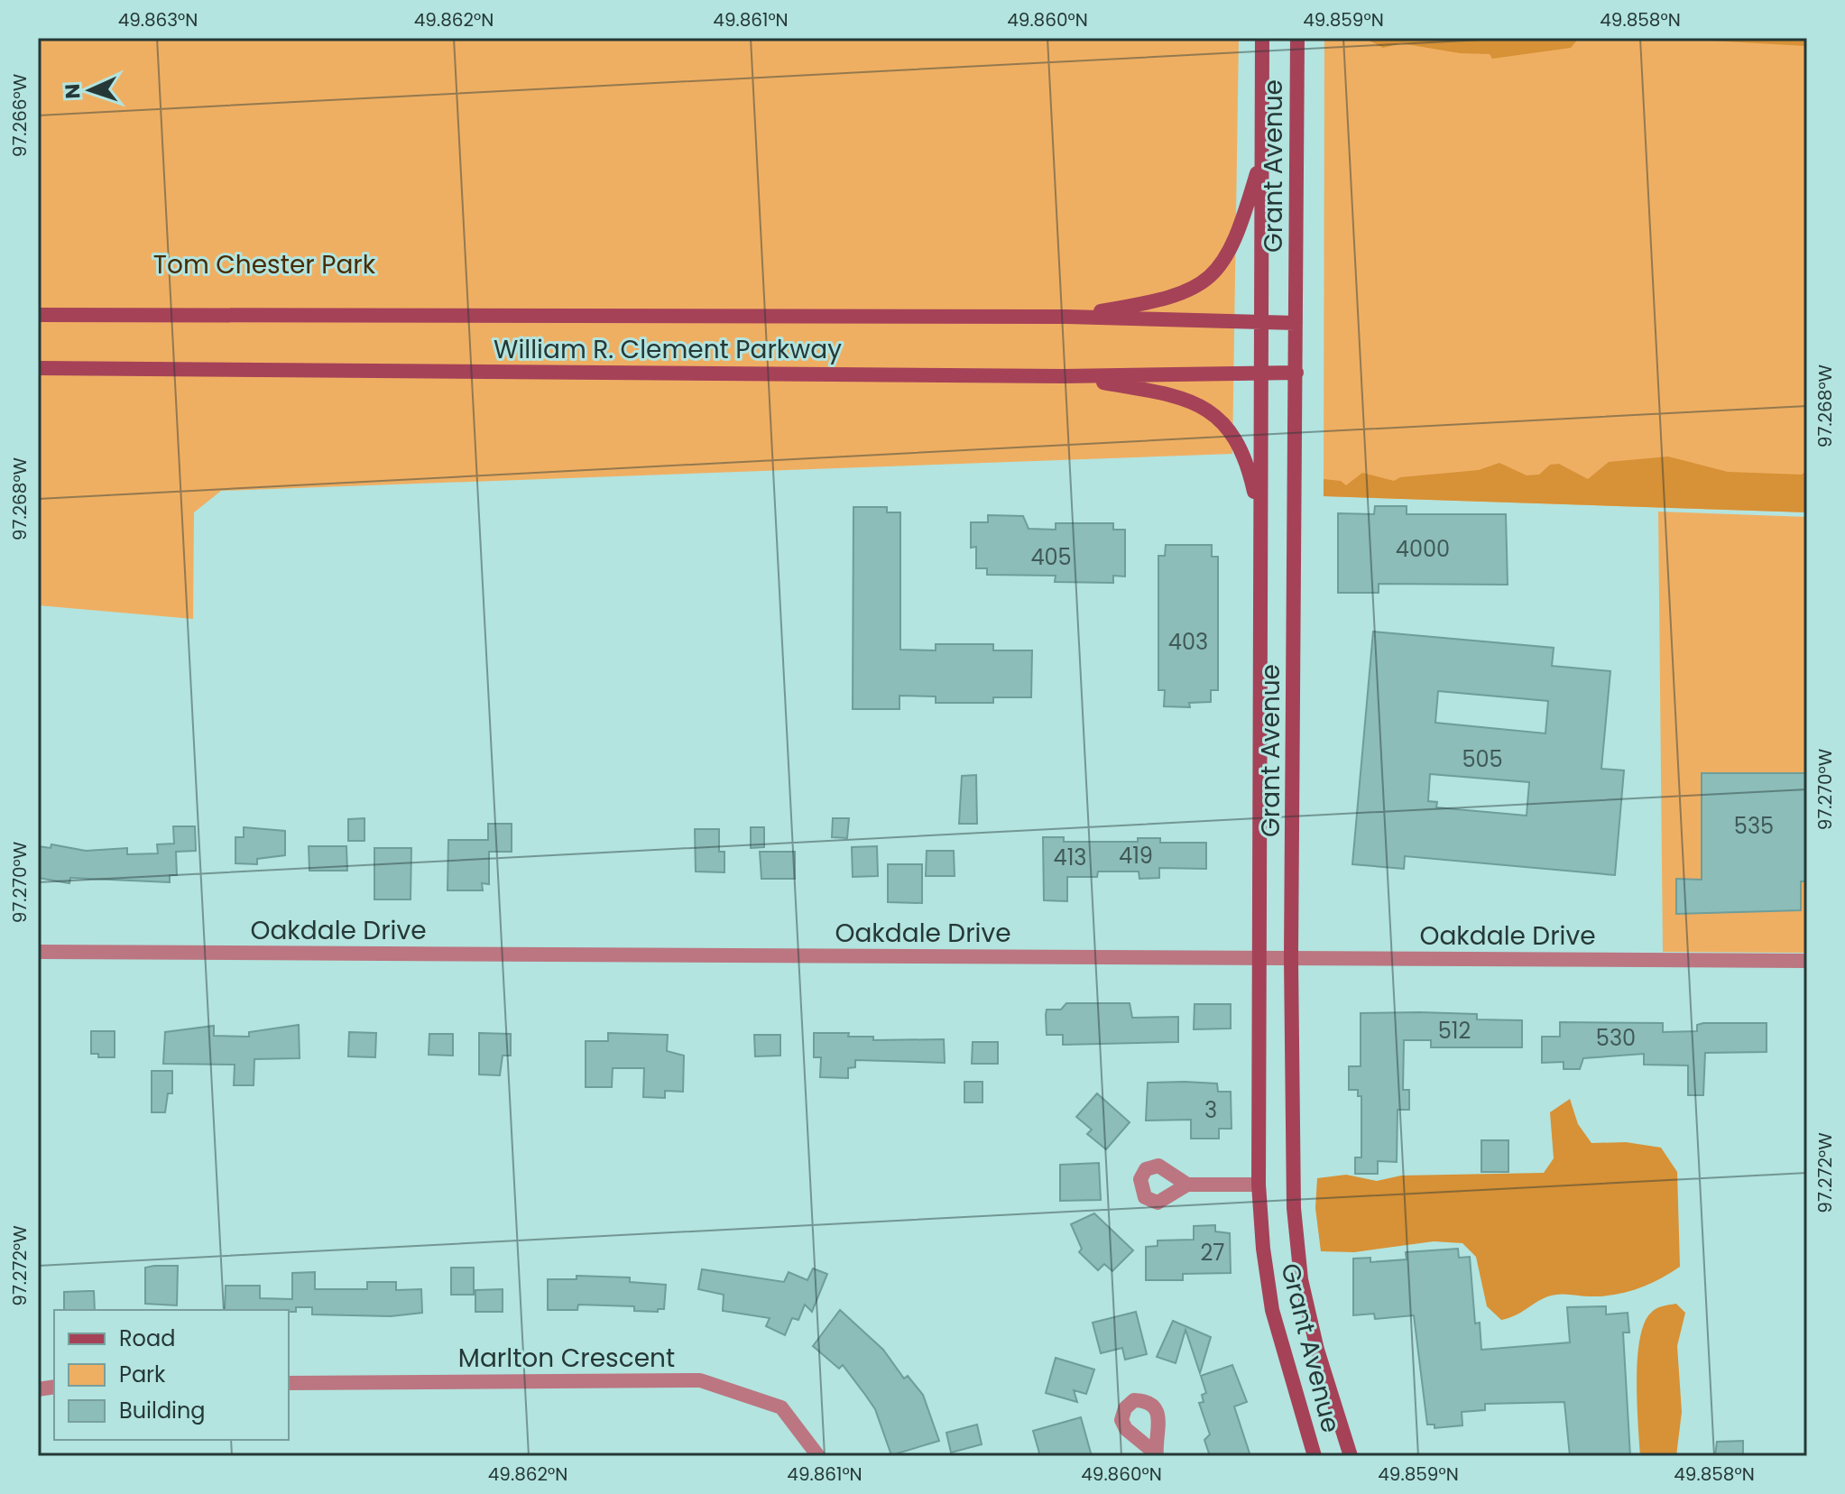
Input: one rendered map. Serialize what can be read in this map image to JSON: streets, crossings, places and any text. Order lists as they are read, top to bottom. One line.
{"streets":{"main road":["Grant Avenue","William R. Clement Parkway"],"street":["Oakdale Drive","Marlton Crescent"]},"crossings":[["Grant Avenue","William R. Clement Parkway"],["Grant Avenue","Oakdale Drive"]],"parks":["Tom Chester Park"],"house_numbers":["4000","405","403","505","535","419","413","512","530","3","27"],"legend":["Road","Park","Building"],"north":"left","coordinates":["49.863°N","49.862°N","49.861°N","49.860°N","49.859°N","49.858°N","97.266°W","97.268°W","97.270°W","97.272°W"]}
